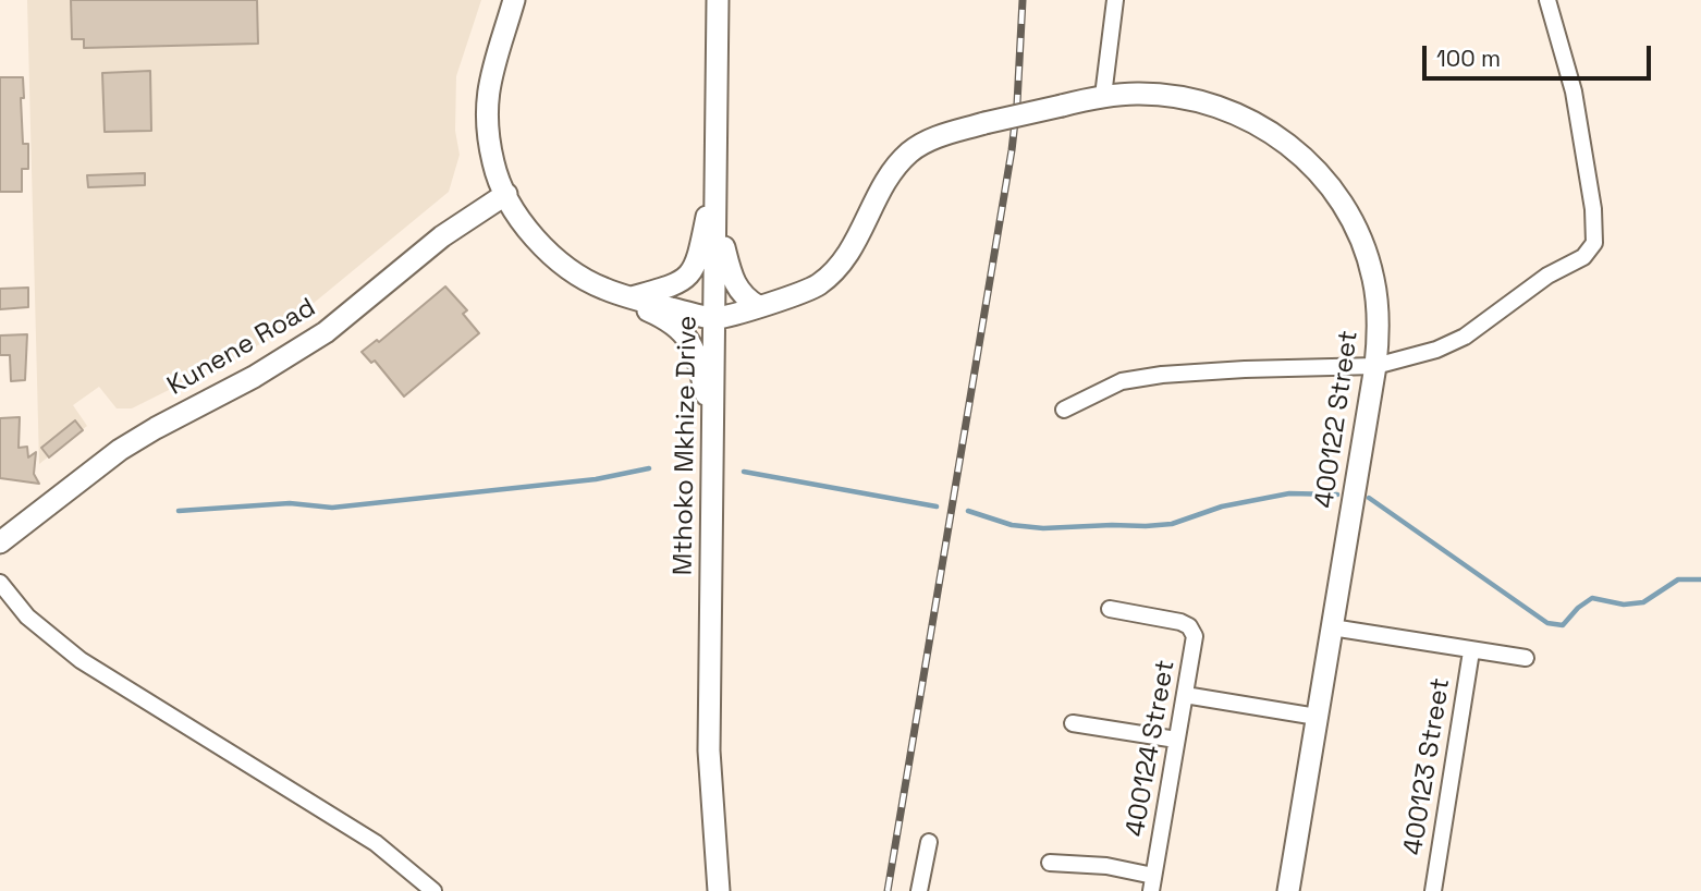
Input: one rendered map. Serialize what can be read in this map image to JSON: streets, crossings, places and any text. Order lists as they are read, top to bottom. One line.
{"streets":{"street":["Kunene Road","400122 Street","Mthoko Mkhize Drive","400124 Street","400123 Street"]},"crossings":[["400122 Street","Mthoko Mkhize Drive"],["400122 Street","400123 Street"]],"scale_bar":"100 m"}
